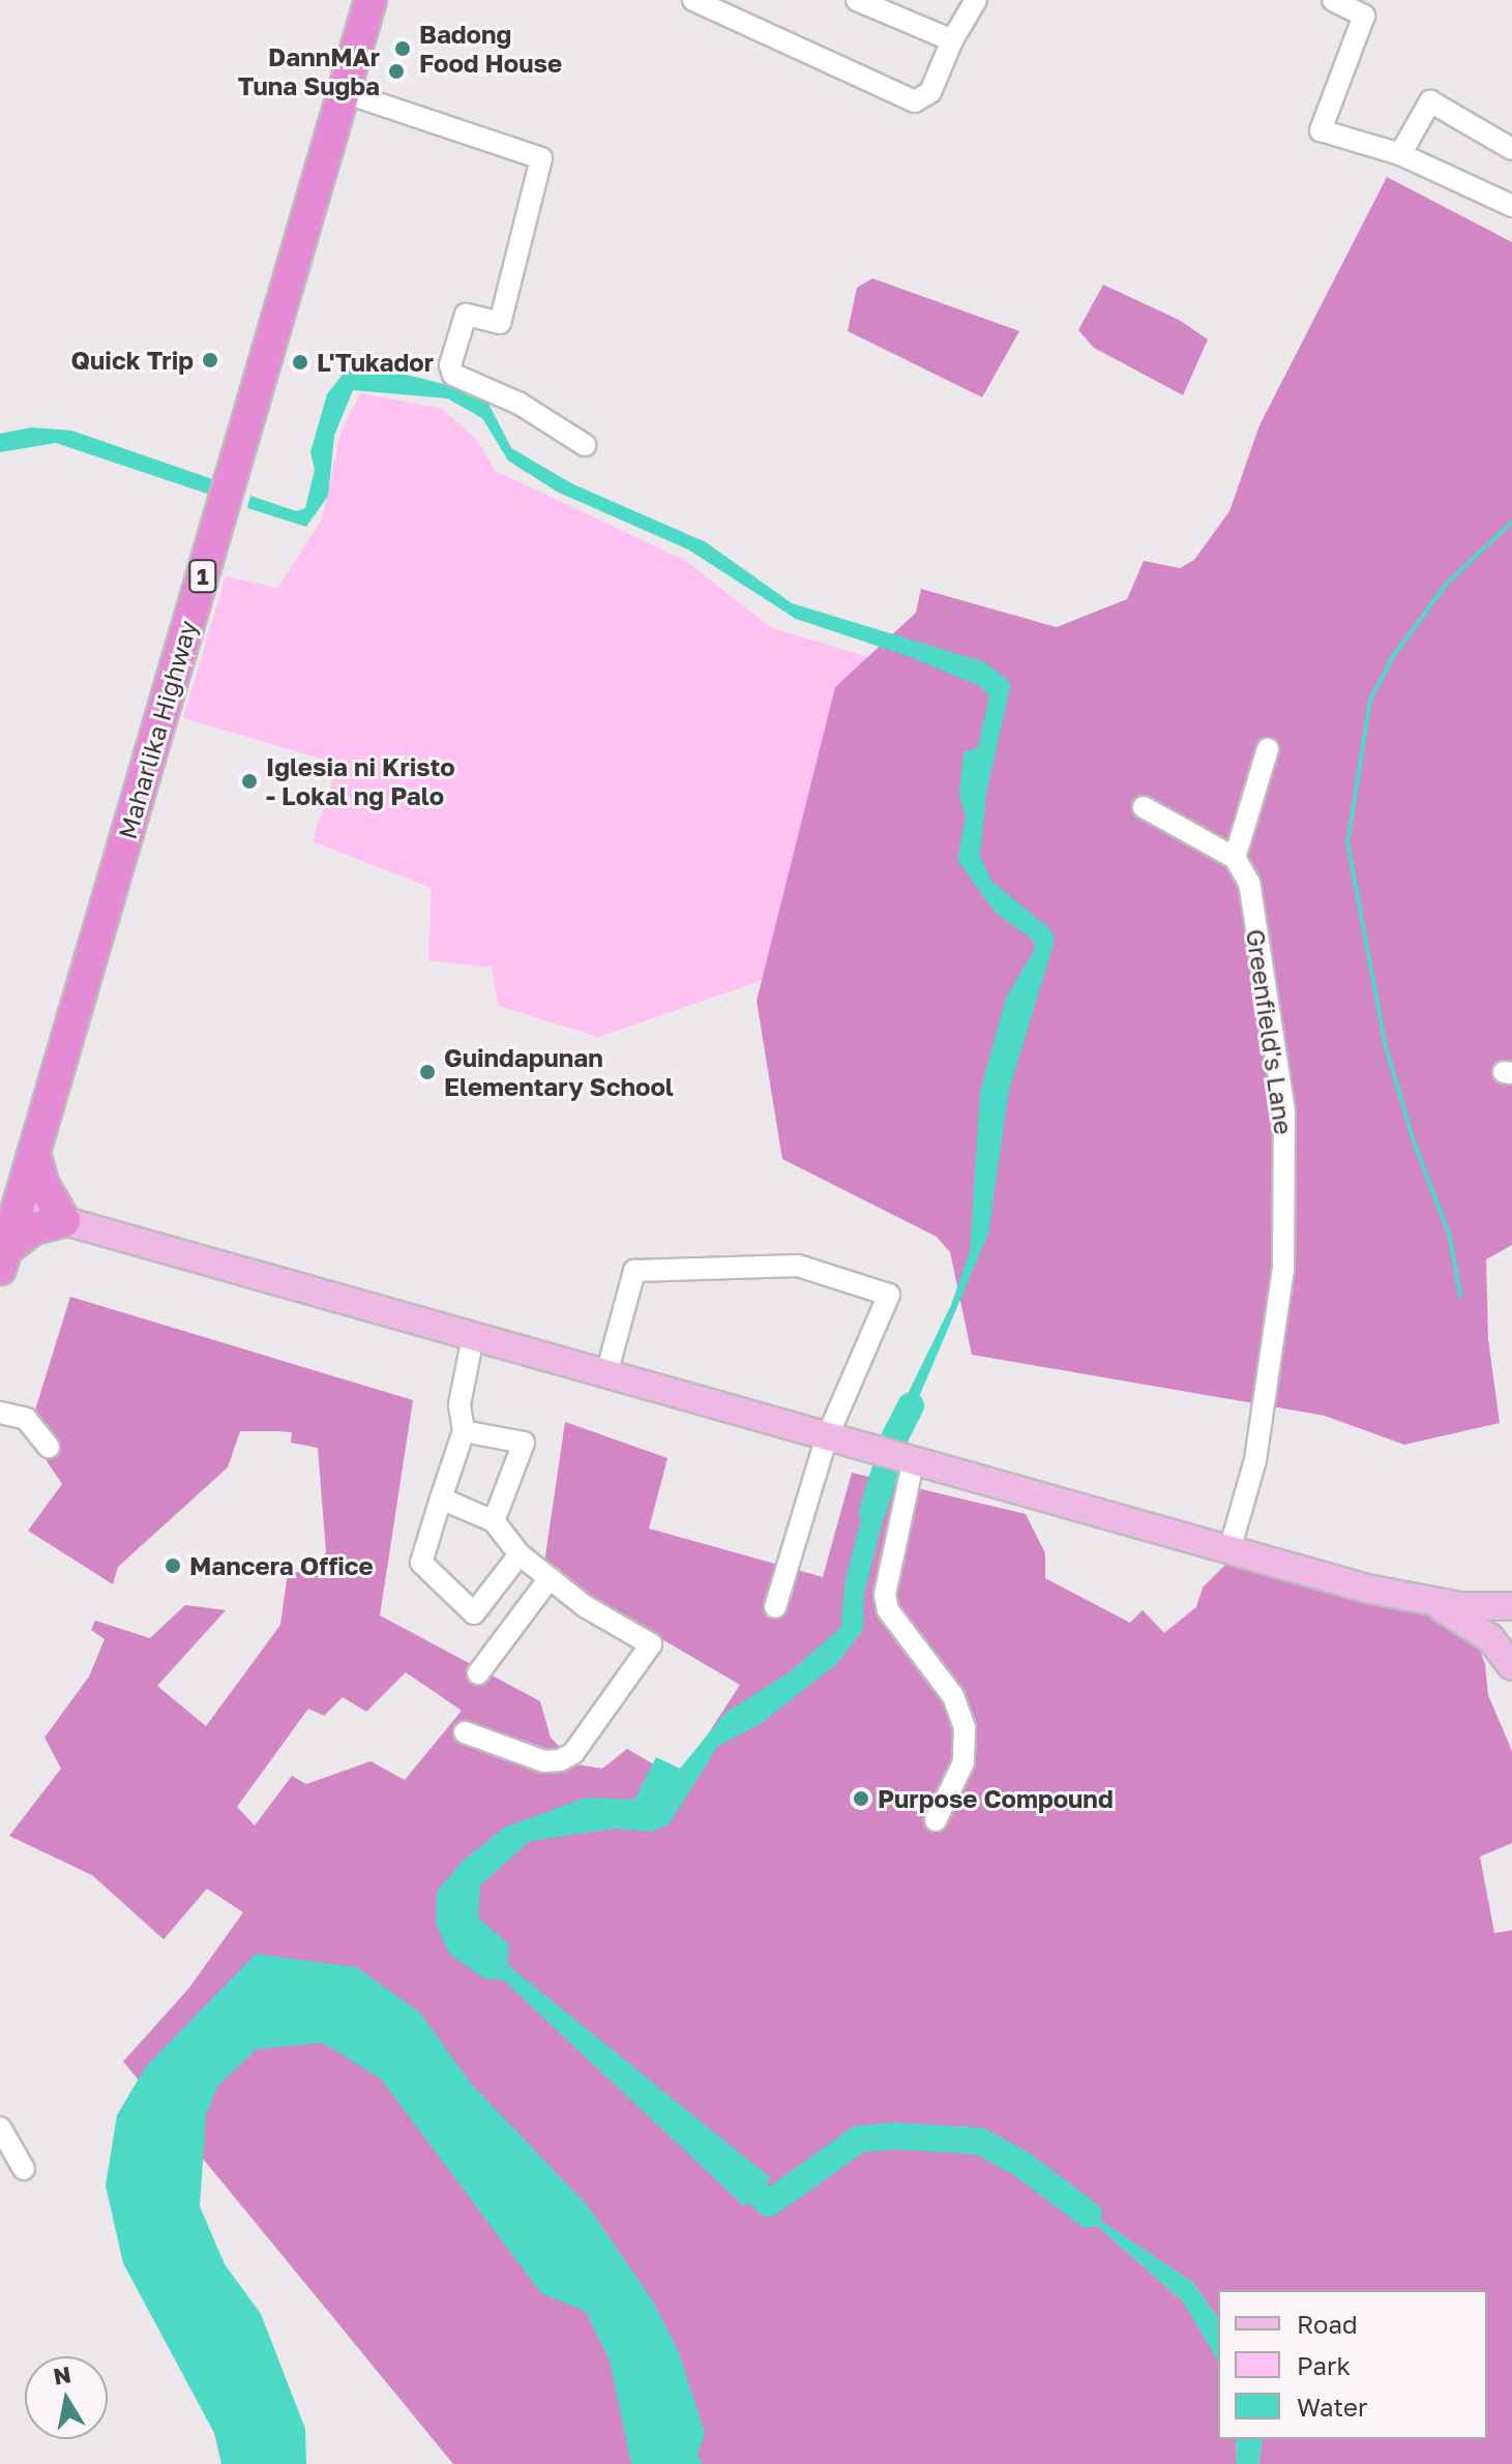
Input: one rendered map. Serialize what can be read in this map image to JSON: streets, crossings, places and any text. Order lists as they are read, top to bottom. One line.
{"streets":{"highway":["1","Maharlika Highway"],"street":["Greenfield's Lane"]},"places":["Badong Food House","DannMAr Tuna Sugba","Quick Trip","L'Tukador","Iglesia ni Kristo - Lokal ng Palo","Guindapunan Elementary School","Mancera Office","Purpose Compound"],"legend":["Road","Park","Water"],"north":"top"}
